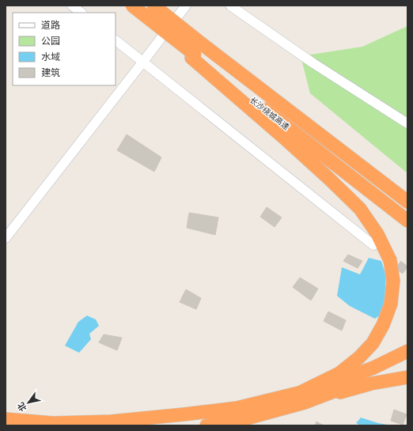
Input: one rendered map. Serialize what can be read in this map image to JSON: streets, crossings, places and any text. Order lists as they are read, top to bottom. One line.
{"streets":{"highway":["长沙绕城高速"]},"legend":["道路","公园","水域","建筑"],"north":"bottom left"}
